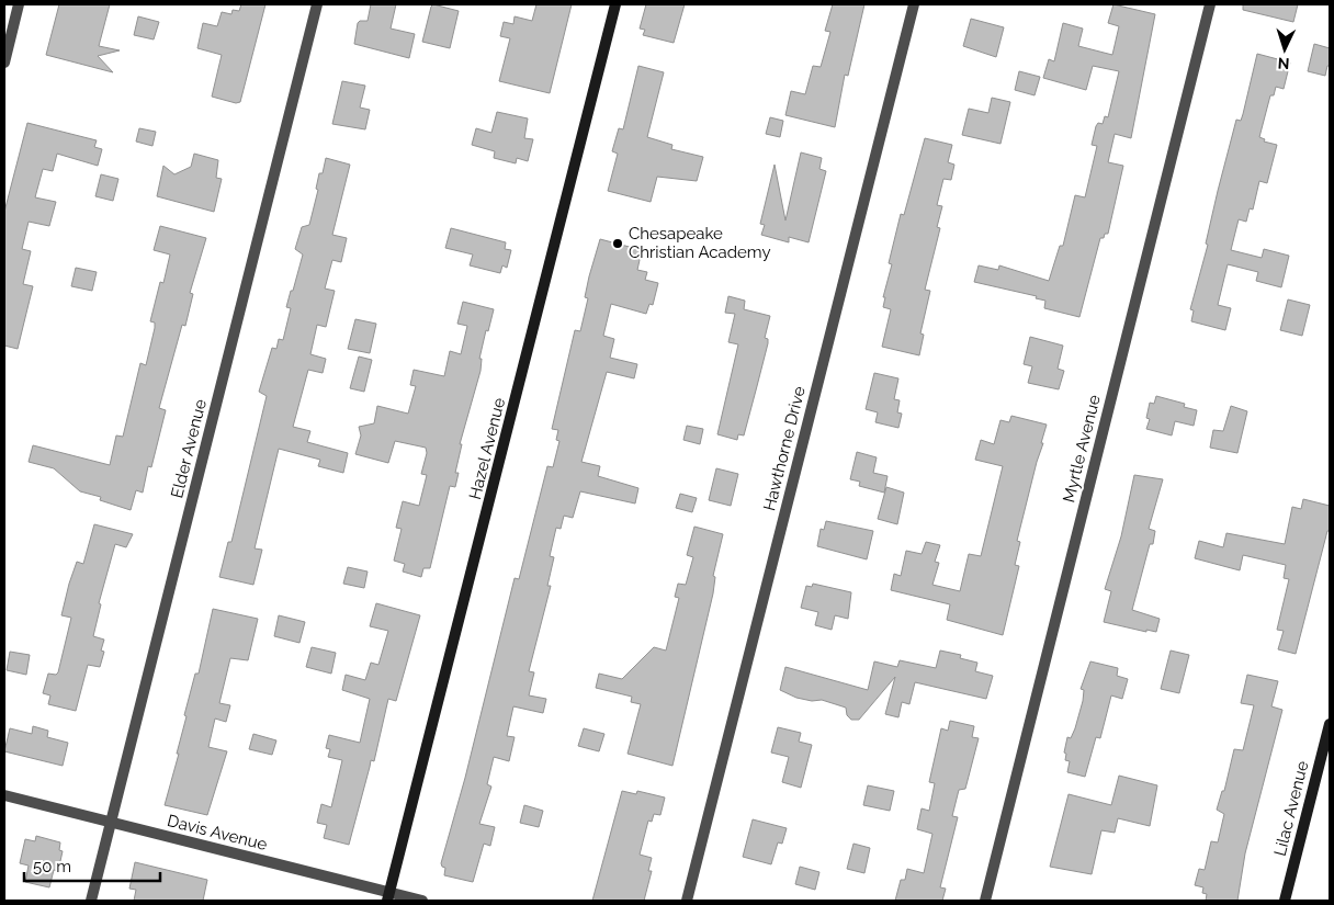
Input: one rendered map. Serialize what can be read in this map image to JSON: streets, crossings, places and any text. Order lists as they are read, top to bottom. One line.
{"streets":{"street":["Elder Avenue","Hazel Avenue","Hawthorne Drive","Myrtle Avenue","Lilac Avenue","Davis Avenue"]},"crossings":[["Elder Avenue","Davis Avenue"],["Hazel Avenue","Davis Avenue"]],"places":["Chesapeake Christian Academy"],"scale_bar":"50 m","north":"bottom"}
